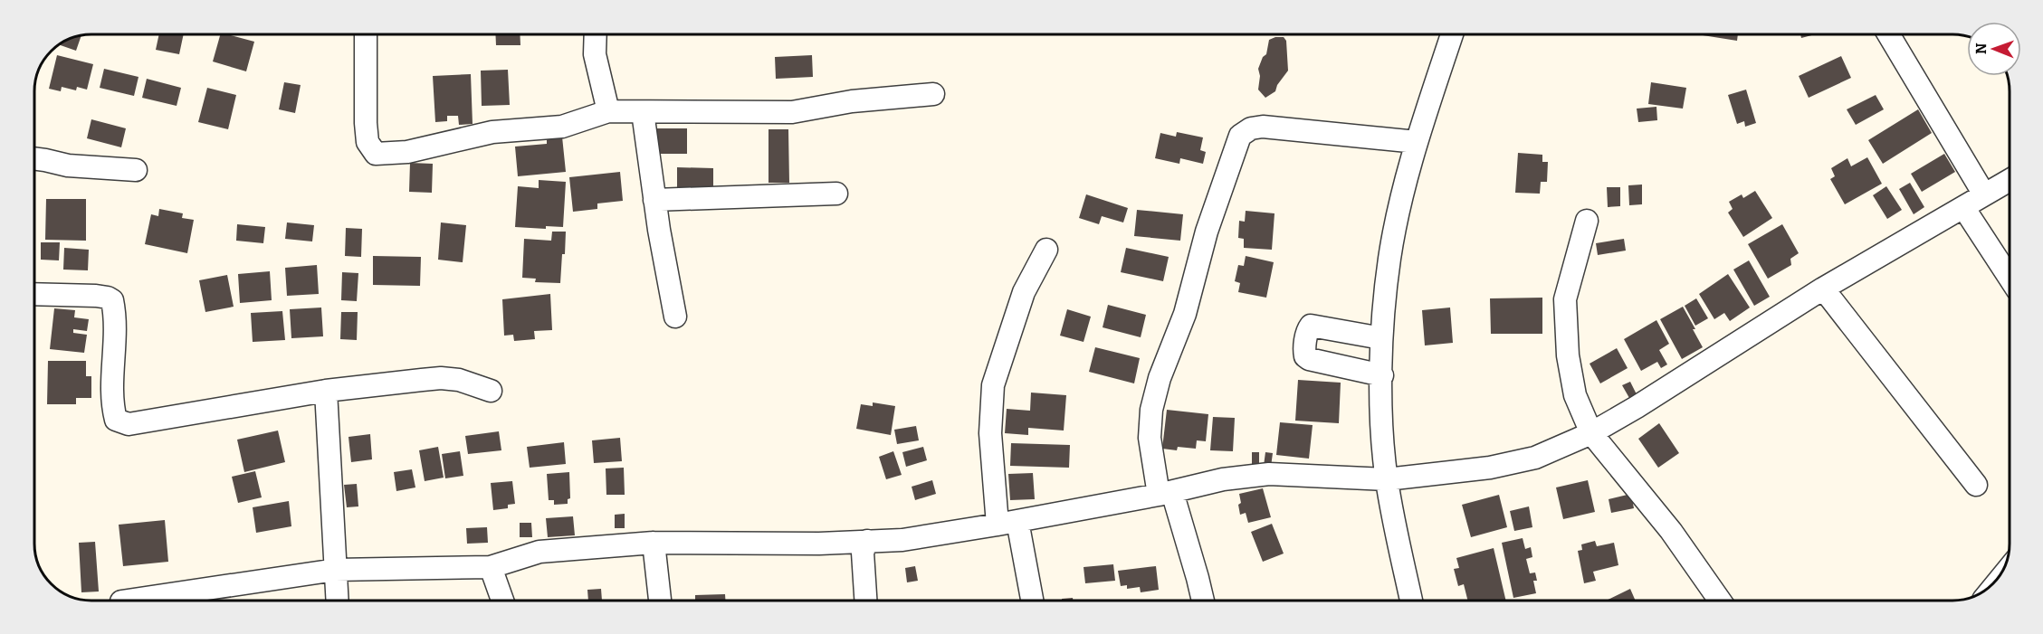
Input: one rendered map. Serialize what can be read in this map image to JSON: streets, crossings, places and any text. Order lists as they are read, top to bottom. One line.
{"north":"left"}
